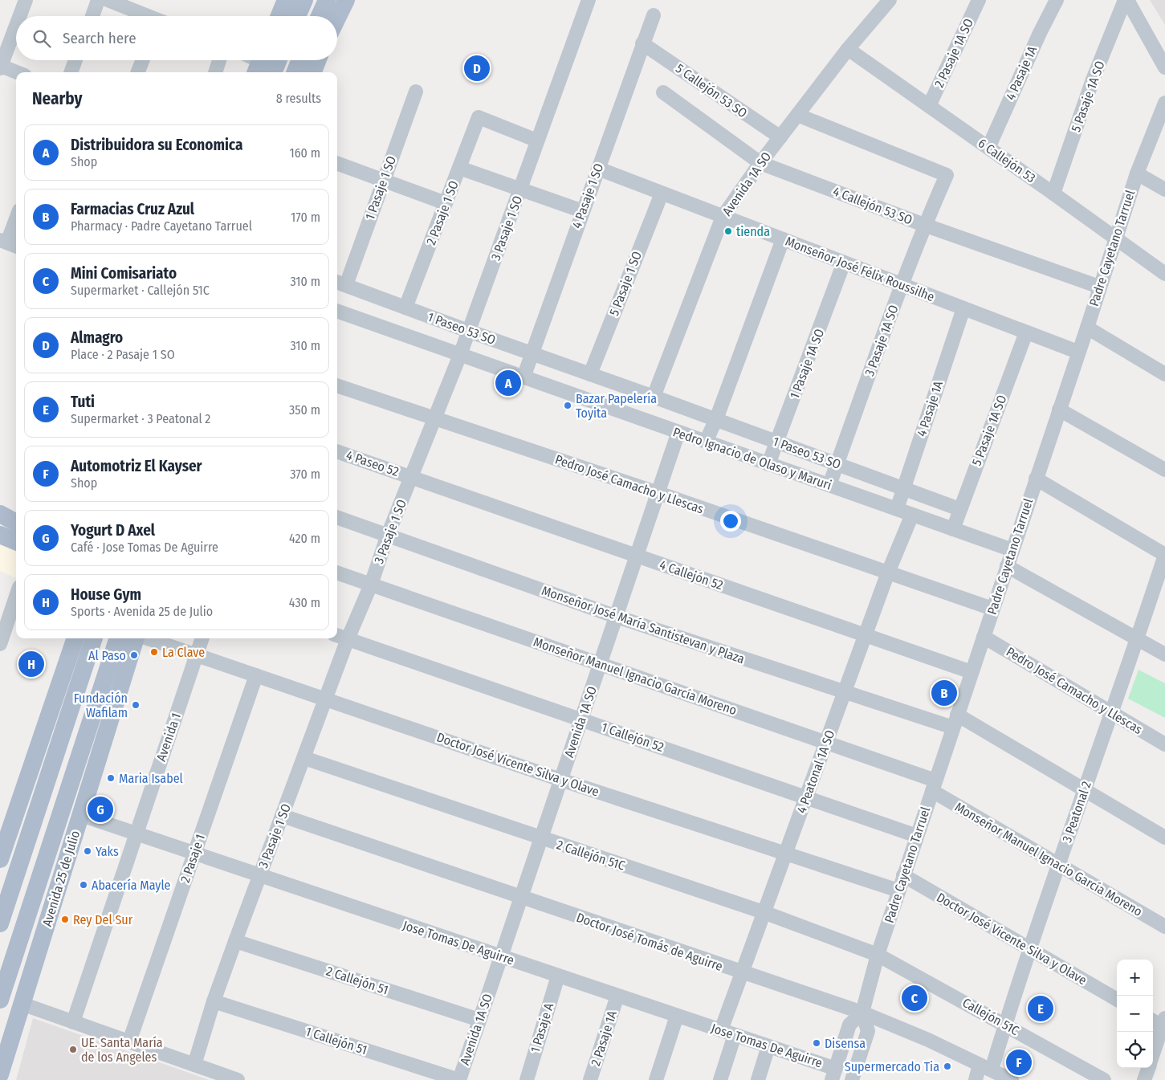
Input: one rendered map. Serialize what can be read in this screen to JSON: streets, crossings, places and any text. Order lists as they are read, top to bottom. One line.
{"streets":{"main road":["Avenida 25 de Julio"],"street":["2 Pasaje 1A SO","4 Pasaje 1A","5 Callejón 53 SO","5 Pasaje 1A SO","6 Callejón 53","Avenida 1A SO","1 Pasaje 1 SO","4 Pasaje 1 SO","4 Callejón 53 SO","2 Pasaje 1 SO","3 Pasaje 1 SO","Padre Cayetano Tarruel","Monseñor José Félix Roussilhe","5 Pasaje 1 SO","1 Paseo 53 SO","3 Pasaje 1A SO","1 Pasaje 1A SO","Pedro Ignacio de Olaso y Maruri","4 Paseo 52","Pedro José Camacho y Llescas","4 Callejón 52","Monseñor José María Santistevan y Plaza","Monseñor Manuel Ignacio García Moreno","Avenida 1","1 Callejón 52","Doctor José Vicente Silva y Olave","4 Peatonal 1A SO","3 Peatonal 2","2 Callejón 51C","2 Pasaje 1","Doctor José Tomás de Aguirre","Jose Tomas De Aguirre","2 Callejón 51","Callejón 51C","1 Pasaje A","2 Pasaje 1A","1 Callejón 51"]},"crossings":[["2 Pasaje 1A SO","6 Callejón 53"],["4 Pasaje 1A","6 Callejón 53"],["4 Pasaje 1A","Monseñor José Félix Roussilhe"],["4 Pasaje 1A","1 Paseo 53 SO"],["4 Pasaje 1A","Pedro Ignacio de Olaso y Maruri"],["5 Callejón 53 SO","Avenida 1A SO"],["5 Callejón 53 SO","4 Pasaje 1 SO"],["5 Pasaje 1A SO","6 Callejón 53"],["5 Pasaje 1A SO","Monseñor José Félix Roussilhe"],["5 Pasaje 1A SO","1 Paseo 53 SO"],["5 Pasaje 1A SO","Pedro Ignacio de Olaso y Maruri"],["6 Callejón 53","Avenida 1A SO"],["6 Callejón 53","Padre Cayetano Tarruel"],["Avenida 1A SO","4 Callejón 53 SO"],["Avenida 1A SO","Monseñor José Félix Roussilhe"],["Avenida 1A SO","1 Paseo 53 SO"],["Avenida 1A SO","3 Pasaje 1A SO"],["Avenida 1A SO","Pedro Ignacio de Olaso y Maruri"],["Avenida 1A SO","Pedro José Camacho y Llescas"],["Avenida 1A SO","4 Callejón 52"],["Avenida 1A SO","Monseñor José María Santistevan y Plaza"],["Avenida 1A SO","Monseñor Manuel Ignacio García Moreno"],["Avenida 1A SO","1 Callejón 52"],["Avenida 1A SO","Doctor José Vicente Silva y Olave"],["Avenida 1A SO","2 Callejón 51C"],["Avenida 1A SO","Doctor José Tomás de Aguirre"],["Avenida 1A SO","Jose Tomas De Aguirre"],["Avenida 1A SO","2 Callejón 51"],["Avenida 1A SO","1 Callejón 51"],["1 Pasaje 1 SO","1 Paseo 53 SO"],["4 Pasaje 1 SO","Monseñor José Félix Roussilhe"],["4 Pasaje 1 SO","1 Paseo 53 SO"],["4 Pasaje 1 SO","Pedro Ignacio de Olaso y Maruri"],["4 Callejón 53 SO","Padre Cayetano Tarruel"],["4 Callejón 53 SO","3 Pasaje 1A SO"],["2 Pasaje 1 SO","3 Pasaje 1 SO"],["2 Pasaje 1 SO","1 Paseo 53 SO"],["3 Pasaje 1 SO","1 Paseo 53 SO"],["3 Pasaje 1 SO","Pedro Ignacio de Olaso y Maruri"],["3 Pasaje 1 SO","4 Paseo 52"],["3 Pasaje 1 SO","Pedro José Camacho y Llescas"],["3 Pasaje 1 SO","4 Callejón 52"],["3 Pasaje 1 SO","Monseñor José María Santistevan y Plaza"],["3 Pasaje 1 SO","Monseñor Manuel Ignacio García Moreno"],["3 Pasaje 1 SO","1 Callejón 52"],["3 Pasaje 1 SO","Doctor José Vicente Silva y Olave"],["3 Pasaje 1 SO","2 Callejón 51C"],["3 Pasaje 1 SO","Doctor José Tomás de Aguirre"],["3 Pasaje 1 SO","Jose Tomas De Aguirre"],["3 Pasaje 1 SO","2 Callejón 51"],["3 Pasaje 1 SO","1 Callejón 51"],["Padre Cayetano Tarruel","Monseñor José Félix Roussilhe"],["Padre Cayetano Tarruel","Pedro Ignacio de Olaso y Maruri"],["Padre Cayetano Tarruel","Pedro José Camacho y Llescas"],["Padre Cayetano Tarruel","4 Callejón 52"],["Padre Cayetano Tarruel","Monseñor José María Santistevan y Plaza"],["Padre Cayetano Tarruel","Monseñor Manuel Ignacio García Moreno"],["Padre Cayetano Tarruel","1 Callejón 52"],["Padre Cayetano Tarruel","Doctor José Vicente Silva y Olave"],["Padre Cayetano Tarruel","2 Callejón 51C"],["Padre Cayetano Tarruel","Doctor José Tomás de Aguirre"],["Padre Cayetano Tarruel","Jose Tomas De Aguirre"],["Padre Cayetano Tarruel","Callejón 51C"],["Monseñor José Félix Roussilhe","5 Pasaje 1 SO"],["Monseñor José Félix Roussilhe","3 Pasaje 1A SO"],["Monseñor José Félix Roussilhe","1 Pasaje 1A SO"],["5 Pasaje 1 SO","1 Paseo 53 SO"],["1 Paseo 53 SO","3 Pasaje 1A SO"],["1 Paseo 53 SO","1 Pasaje 1A SO"],["3 Pasaje 1A SO","Pedro Ignacio de Olaso y Maruri"],["1 Pasaje 1A SO","Pedro Ignacio de Olaso y Maruri"],["Pedro Ignacio de Olaso y Maruri","4 Peatonal 1A SO"],["4 Paseo 52","4 Callejón 52"],["Pedro José Camacho y Llescas","4 Peatonal 1A SO"],["Pedro José Camacho y Llescas","3 Peatonal 2"],["4 Callejón 52","4 Peatonal 1A SO"],["Monseñor José María Santistevan y Plaza","4 Peatonal 1A SO"],["Monseñor José María Santistevan y Plaza","3 Peatonal 2"],["Monseñor Manuel Ignacio García Moreno","4 Peatonal 1A SO"],["Monseñor Manuel Ignacio García Moreno","3 Peatonal 2"],["Avenida 1","Doctor José Vicente Silva y Olave"],["Avenida 1","Jose Tomas De Aguirre"],["1 Callejón 52","4 Peatonal 1A SO"],["Doctor José Vicente Silva y Olave","4 Peatonal 1A SO"],["Doctor José Vicente Silva y Olave","3 Peatonal 2"],["Doctor José Vicente Silva y Olave","2 Pasaje 1"],["4 Peatonal 1A SO","2 Callejón 51C"],["4 Peatonal 1A SO","Doctor José Tomás de Aguirre"],["4 Peatonal 1A SO","Jose Tomas De Aguirre"],["3 Peatonal 2","Doctor José Tomás de Aguirre"],["3 Peatonal 2","Callejón 51C"],["2 Callejón 51C","Callejón 51C"],["2 Pasaje 1","Jose Tomas De Aguirre"],["Avenida 25 de Julio","Jose Tomas De Aguirre"],["Jose Tomas De Aguirre","1 Pasaje A"],["Jose Tomas De Aguirre","2 Pasaje 1A"]],"places":["tienda","Bazar Papelería Toyita","La Clave","Al Paso","Fundación Wafilam","Maria Isabel","Yaks","Abacería Mayle","Rey Del Sur","Disensa","UE. Santa María de los Angeles","Supermercado Tia"],"page":{"search":"Search here","pins":["D","A","H","B","G","C","E","F"],"heading":["Nearby","8 results"],"list":[{"mark":"A","name":"Distribuidora su Economica","note":"Shop","value":"160 m"},{"mark":"B","name":"Farmacias Cruz Azul","note":"Pharmacy · Padre Cayetano Tarruel","value":"170 m"},{"mark":"C","name":"Mini Comisariato","note":"Supermarket · Callejón 51C","value":"310 m"},{"mark":"D","name":"Almagro","note":"Place · 2 Pasaje 1 SO","value":"310 m"},{"mark":"E","name":"Tuti","note":"Supermarket · 3 Peatonal 2","value":"350 m"},{"mark":"F","name":"Automotriz El Kayser","note":"Shop","value":"370 m"},{"mark":"G","name":"Yogurt D Axel","note":"Café · Jose Tomas De Aguirre","value":"420 m"},{"mark":"H","name":"House Gym","note":"Sports · Avenida 25 de Julio","value":"430 m"}],"map_buttons":["+","−"]}}
